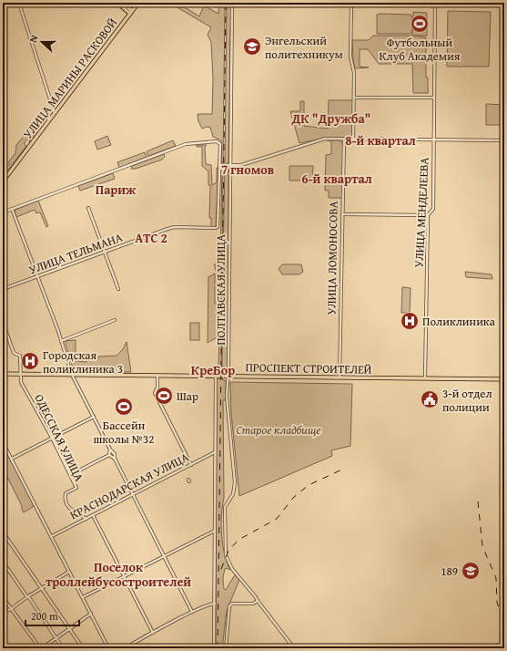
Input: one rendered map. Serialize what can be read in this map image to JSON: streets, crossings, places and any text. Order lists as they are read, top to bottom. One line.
{"streets":{"main road":["УЛИЦА МАРИНЫ РАСКОВОЙ","ПРОСПЕКТ СТРОИТЕЛЕЙ"],"street":["УЛИЦА МЕНДЕЛЕЕВА","УЛИЦА ТЕЛЬМАНА","УЛИЦА ЛОМОНОСОВА","ПОЛТАВСКАЯ УЛИЦА","ОДЕССКАЯ УЛИЦА","КРАСНОДАРСКАЯ УЛИЦА"]},"crossings":[["УЛИЦА МЕНДЕЛЕЕВА","ПРОСПЕКТ СТРОИТЕЛЕЙ"],["УЛИЦА ТЕЛЬМАНА","ПОЛТАВСКАЯ УЛИЦА"],["УЛИЦА ЛОМОНОСОВА","ПРОСПЕКТ СТРОИТЕЛЕЙ"],["ПОЛТАВСКАЯ УЛИЦА","ПРОСПЕКТ СТРОИТЕЛЕЙ"],["ПРОСПЕКТ СТРОИТЕЛЕЙ","ОДЕССКАЯ УЛИЦА"],["ОДЕССКАЯ УЛИЦА","КРАСНОДАРСКАЯ УЛИЦА"]],"districts":["ДК \"Дружба\"","8-й квартал","7 гномов","6-й квартал","Париж","АТС 2","КреБор","Поселок троллейбусостроителей"],"parks":["Старое кладбище"],"places":{"sports":["Футбольный Клуб Академия","Шар","Бассейн школы №32"],"school or university":["Энгельский политехникум","189"],"hospital":["Поликлиника","Городская поликлиника 3"],"public building":["3-й отдел полиции"]},"scale_bar":"200 m","north":"left"}
